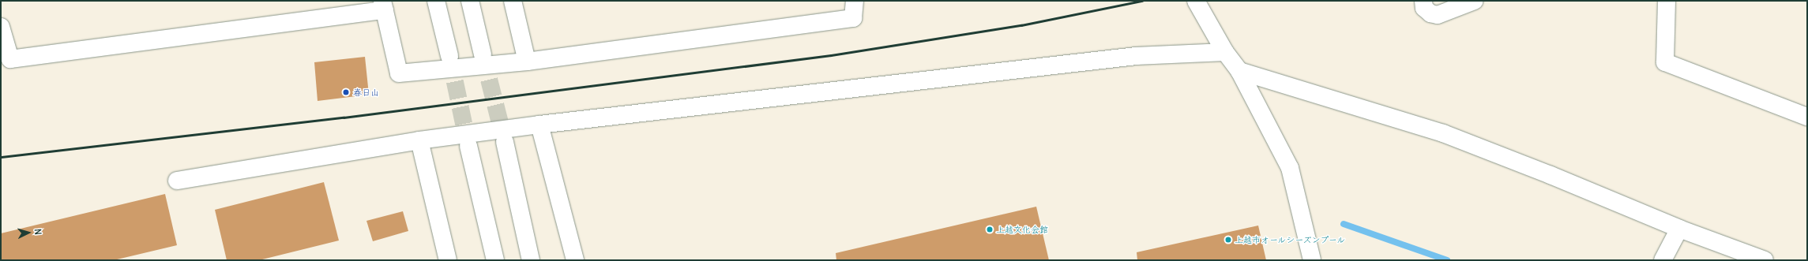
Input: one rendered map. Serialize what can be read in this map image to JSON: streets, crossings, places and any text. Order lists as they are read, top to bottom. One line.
{"places":["春日山","上越文化会館","上越市オールシーズンプール"],"north":"right"}
